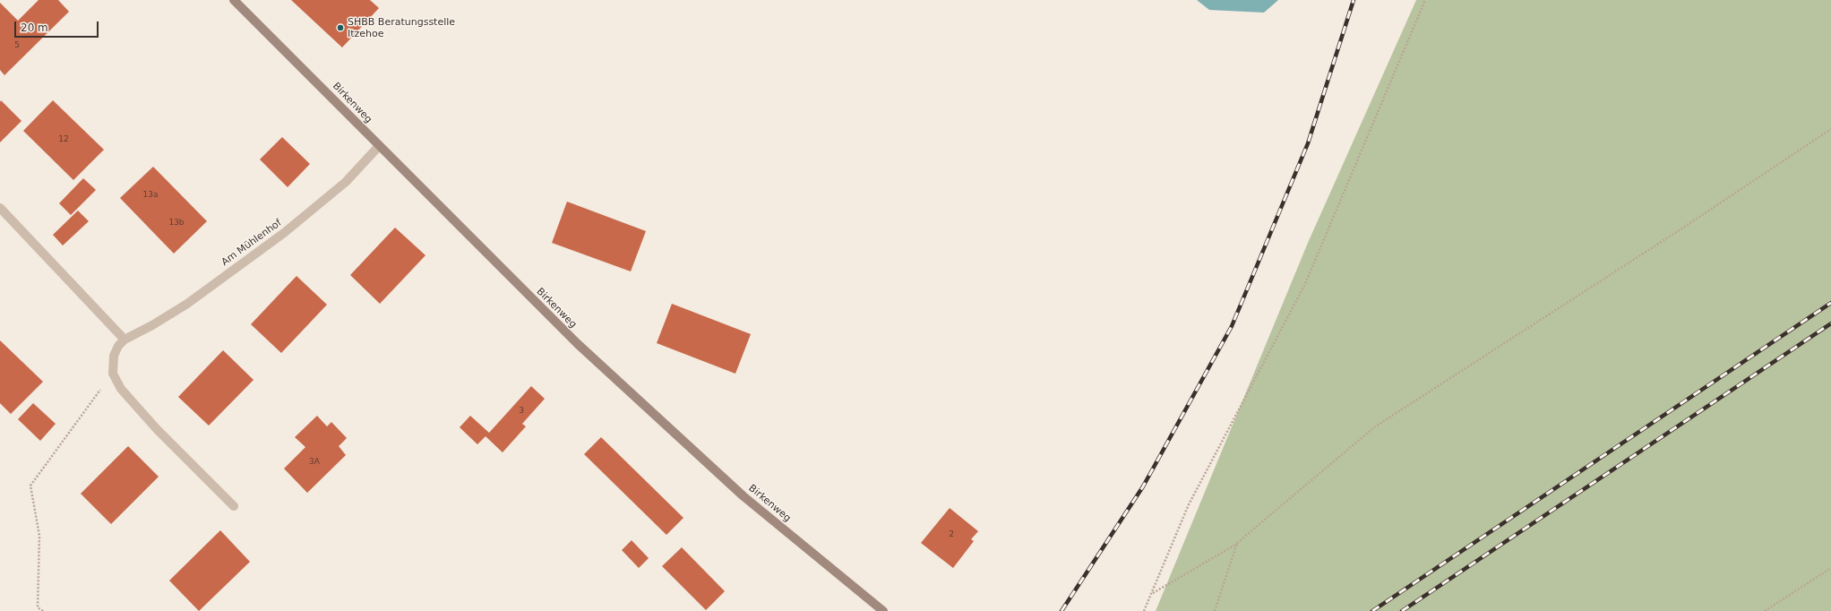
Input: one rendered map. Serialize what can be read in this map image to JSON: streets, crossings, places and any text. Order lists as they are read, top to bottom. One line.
{"streets":{"street":["Birkenweg","Am Mühlenhof"]},"crossings":[["Birkenweg","Am Mühlenhof"]],"places":["SHBB Beratungsstelle Itzehoe"],"house_numbers":["5","12","13a","13b","3","3A","2"],"scale_bar":"20 m"}
